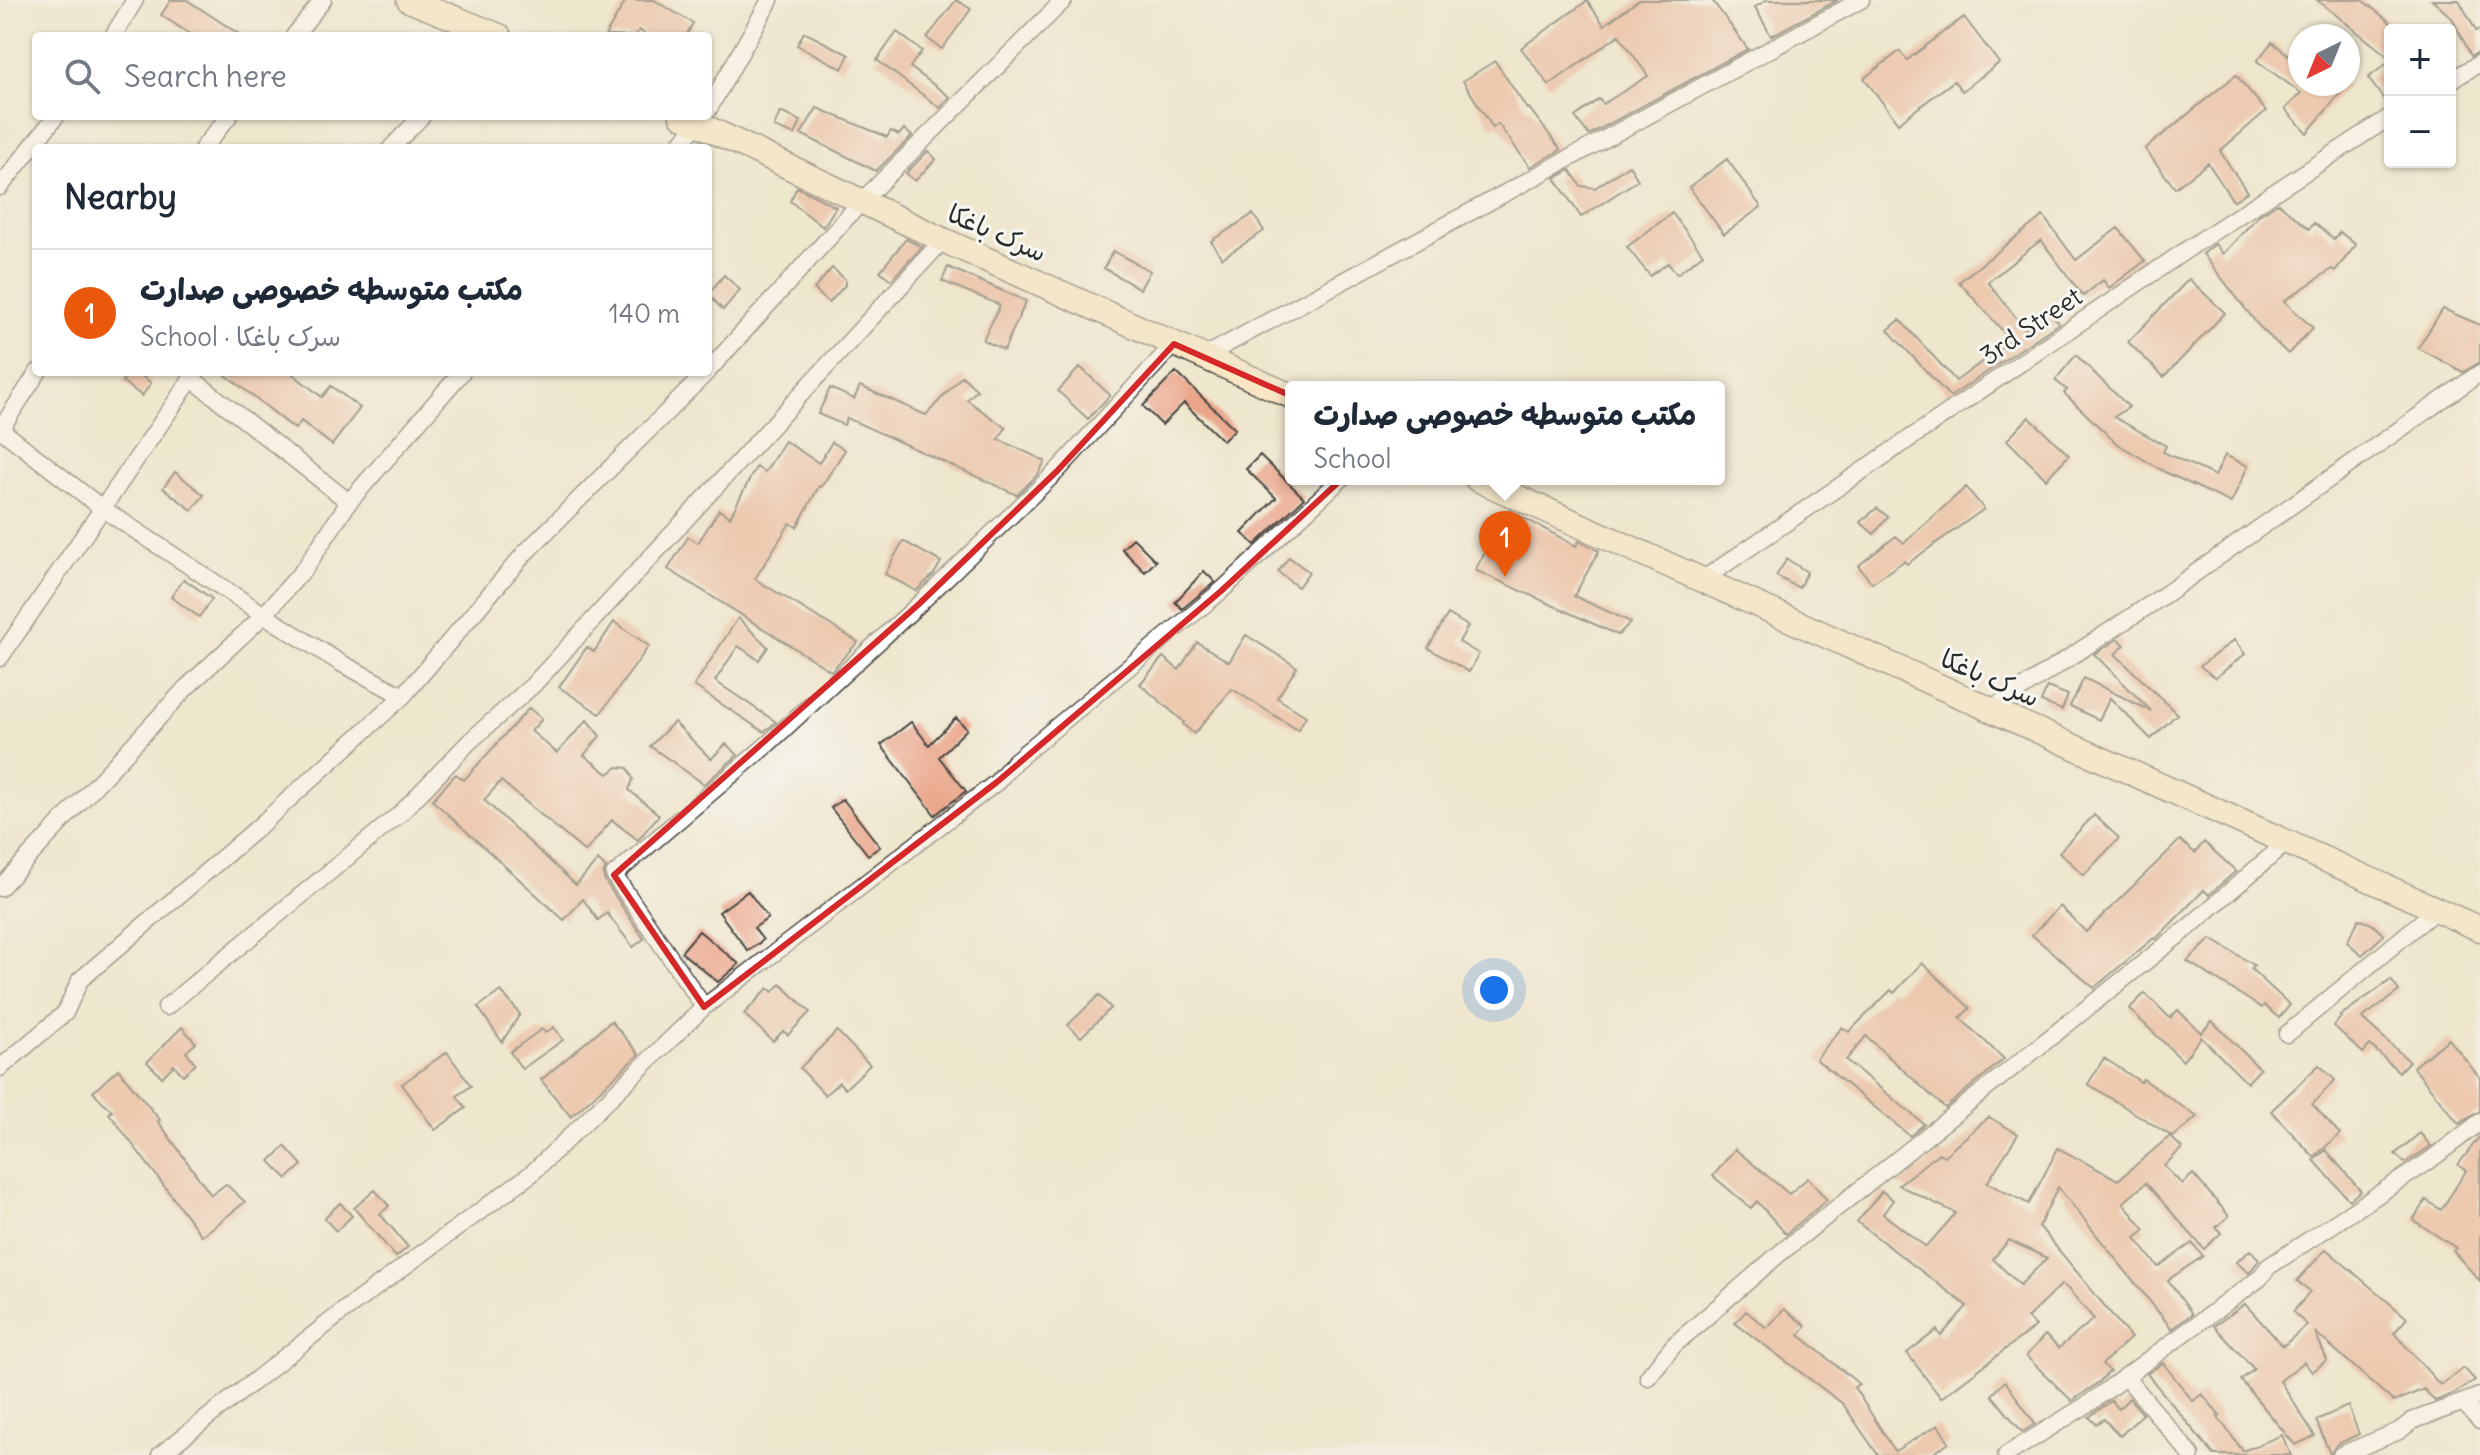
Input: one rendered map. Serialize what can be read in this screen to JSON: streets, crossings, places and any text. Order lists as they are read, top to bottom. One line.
{"streets":{"street":["سرک باغکا","3rd Street"]},"crossings":[["سرک باغکا","3rd Street"]],"north":"bottom left","page":{"map_buttons":["+","−"],"search":"Search here","heading":"Nearby","list":[{"mark":"1","name":"مکتب متوسطه خصوصی صدارت","note":"School · سرک باغکا","value":"140 m"}],"popup":["مکتب متوسطه خصوصی صدارت","School"],"pins":"1"}}
